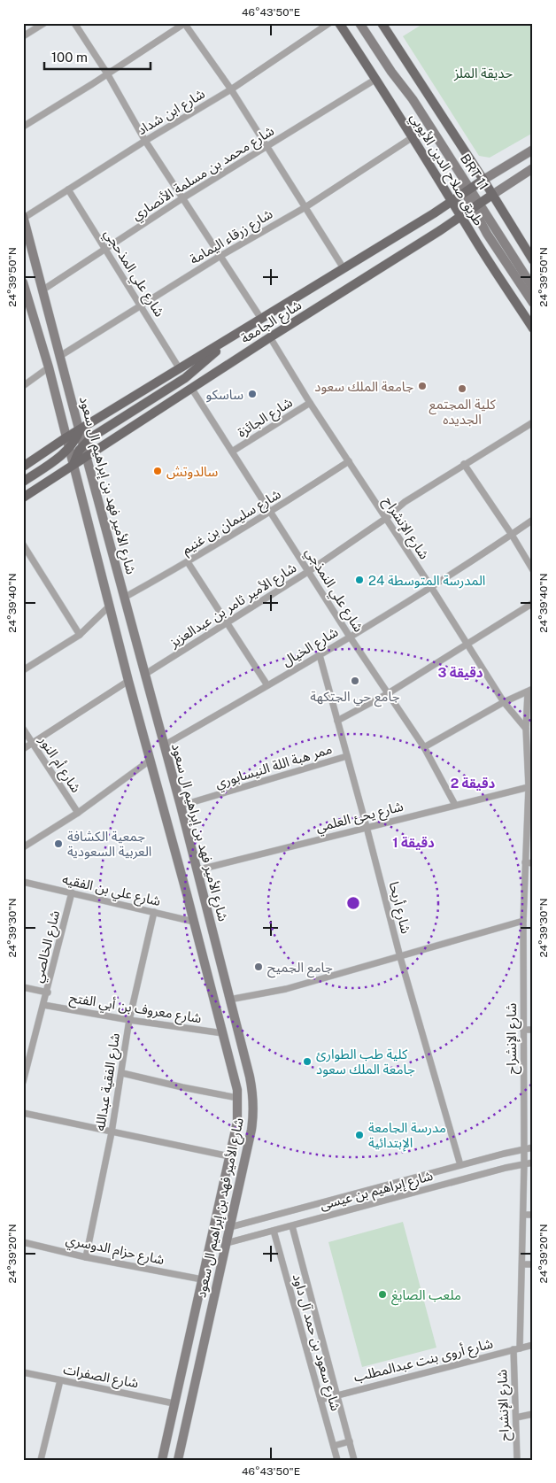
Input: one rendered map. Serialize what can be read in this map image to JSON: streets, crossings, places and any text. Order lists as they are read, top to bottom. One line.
{"streets":{"main road":["طريق صلاح الدين الأيوبي","BRT 11","شارع الجامعة","شارع الأمير فهد بن إبراهيم ال سعود"],"street":["شارع ابن شداد","شارع محمد بن مسلمة الأنصاري","شارع زرقاء اليمامة","شارع علي المذحجي","شارع الجائزة","شارع سليمان بن غنيم","شارع الإنشراح","شارع علي النمذجي","شارع الأمير ثامر بن عبدالعزيز","شارع الخيال","شارع أم النور","ممر هبة اللة النيسابوري","شارع يحئ العلمي","شارع علي بن الفقيه","شارع أريحا","شارع الخالصي","شارع معروف بن أبي الفتح","شارع الفقية عبدالله","شارع إبراهيم بن عيسى","شارع حزام الدوسري","شارع سعود بن حمد آل داود","شارع أروى بنت عبدالمطلب","شارع الصفرات"]},"crossings":[["شارع ابن شداد","شارع علي المذحجي"],["شارع ابن شداد","شارع الأمير فهد بن إبراهيم ال سعود"],["طريق صلاح الدين الأيوبي","شارع محمد بن مسلمة الأنصاري"],["طريق صلاح الدين الأيوبي","شارع زرقاء اليمامة"],["طريق صلاح الدين الأيوبي","شارع الجامعة"],["BRT 11","شارع الجامعة"],["شارع محمد بن مسلمة الأنصاري","شارع علي المذحجي"],["شارع محمد بن مسلمة الأنصاري","شارع الأمير فهد بن إبراهيم ال سعود"],["شارع زرقاء اليمامة","شارع علي المذحجي"],["شارع زرقاء اليمامة","شارع الأمير فهد بن إبراهيم ال سعود"],["شارع علي المذحجي","شارع الجامعة"],["شارع الجامعة","شارع الأمير فهد بن إبراهيم ال سعود"],["شارع الجامعة","شارع الإنشراح"],["شارع الجامعة","شارع علي النمذجي"],["شارع الجائزة","شارع الإنشراح"],["شارع الجائزة","شارع علي النمذجي"],["شارع الأمير فهد بن إبراهيم ال سعود","شارع سليمان بن غنيم"],["شارع الأمير فهد بن إبراهيم ال سعود","شارع الأمير ثامر بن عبدالعزيز"],["شارع الأمير فهد بن إبراهيم ال سعود","شارع الخيال"],["شارع الأمير فهد بن إبراهيم ال سعود","ممر هبة اللة النيسابوري"],["شارع الأمير فهد بن إبراهيم ال سعود","شارع يحئ العلمي"],["شارع الأمير فهد بن إبراهيم ال سعود","شارع علي بن الفقيه"],["شارع الأمير فهد بن إبراهيم ال سعود","شارع معروف بن أبي الفتح"],["شارع الأمير فهد بن إبراهيم ال سعود","شارع إبراهيم بن عيسى"],["شارع الأمير فهد بن إبراهيم ال سعود","شارع حزام الدوسري"],["شارع الأمير فهد بن إبراهيم ال سعود","شارع الصفرات"],["شارع سليمان بن غنيم","شارع الإنشراح"],["شارع سليمان بن غنيم","شارع علي النمذجي"],["شارع الإنشراح","شارع الأمير ثامر بن عبدالعزيز"],["شارع الإنشراح","شارع الخيال"],["شارع الإنشراح","شارع يحئ العلمي"],["شارع الإنشراح","شارع إبراهيم بن عيسى"],["شارع الإنشراح","شارع أروى بنت عبدالمطلب"],["شارع علي النمذجي","شارع الأمير ثامر بن عبدالعزيز"],["شارع علي النمذجي","شارع الخيال"],["شارع علي النمذجي","شارع يحئ العلمي"],["شارع الخيال","شارع أريحا"],["ممر هبة اللة النيسابوري","شارع أريحا"],["شارع يحئ العلمي","شارع أريحا"],["شارع علي بن الفقيه","شارع الخالصي"],["شارع علي بن الفقيه","شارع الفقية عبدالله"],["شارع الخالصي","شارع معروف بن أبي الفتح"],["شارع معروف بن أبي الفتح","شارع الفقية عبدالله"],["شارع الفقية عبدالله","شارع حزام الدوسري"],["شارع إبراهيم بن عيسى","شارع سعود بن حمد آل داود"],["شارع سعود بن حمد آل داود","شارع أروى بنت عبدالمطلب"]],"parks":["حديقة الملز"],"places":["جامعة الملك سعود","كلية المجتمع الجديده","ساسكو","سالدوتش","المدرسة المتوسطة 24","جامع حي الجتكهة","جمعية الكشافة العربية السعودية","جامع الجميح","كلية طب الطوارئ جامعة الملك سعود","مدرسة الجامعة الإبتدائية","ملعب الصايغ"],"scale_bar":"100 m","coordinates":["46°43'50\"E","24°39'50\"N","24°39'40\"N","24°39'30\"N","24°39'20\"N"],"rings":["3 دقيقة","2 دقيقة","1 دقيقة"]}
